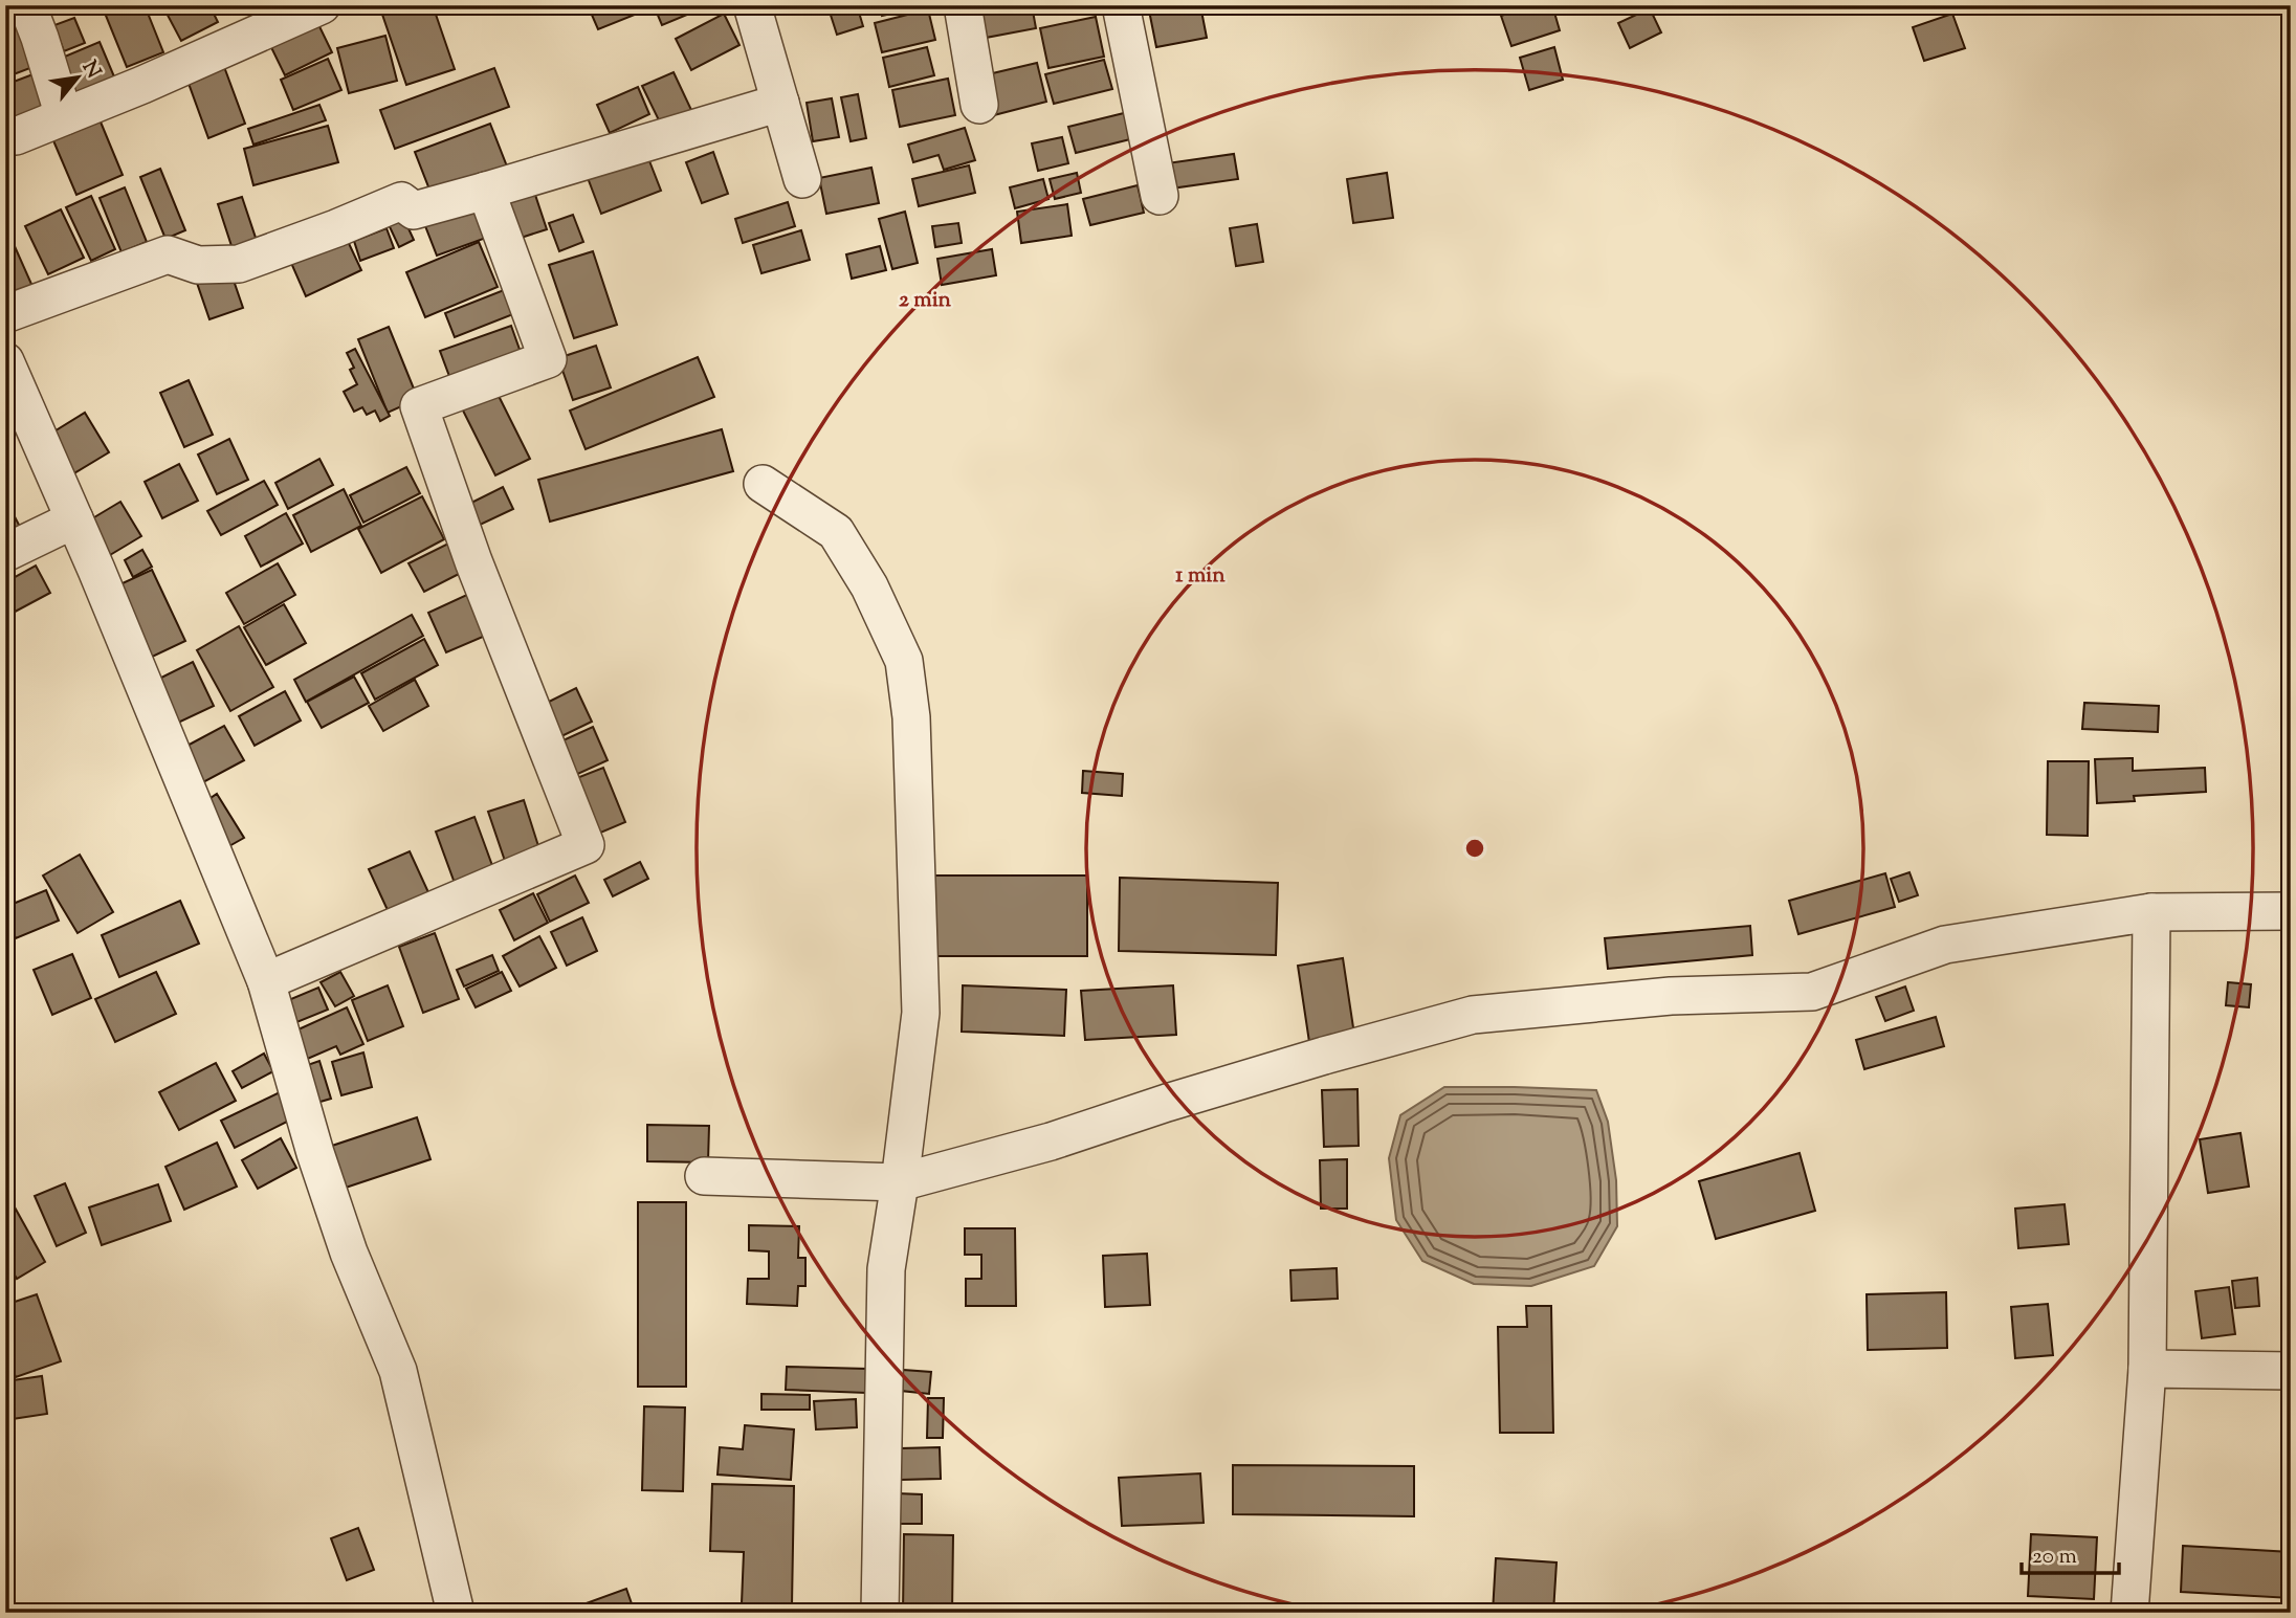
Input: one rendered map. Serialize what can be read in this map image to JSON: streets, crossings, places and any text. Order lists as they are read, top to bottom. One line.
{"scale_bar":"20 m","north":"top right","rings":["2 min","1 min"]}
